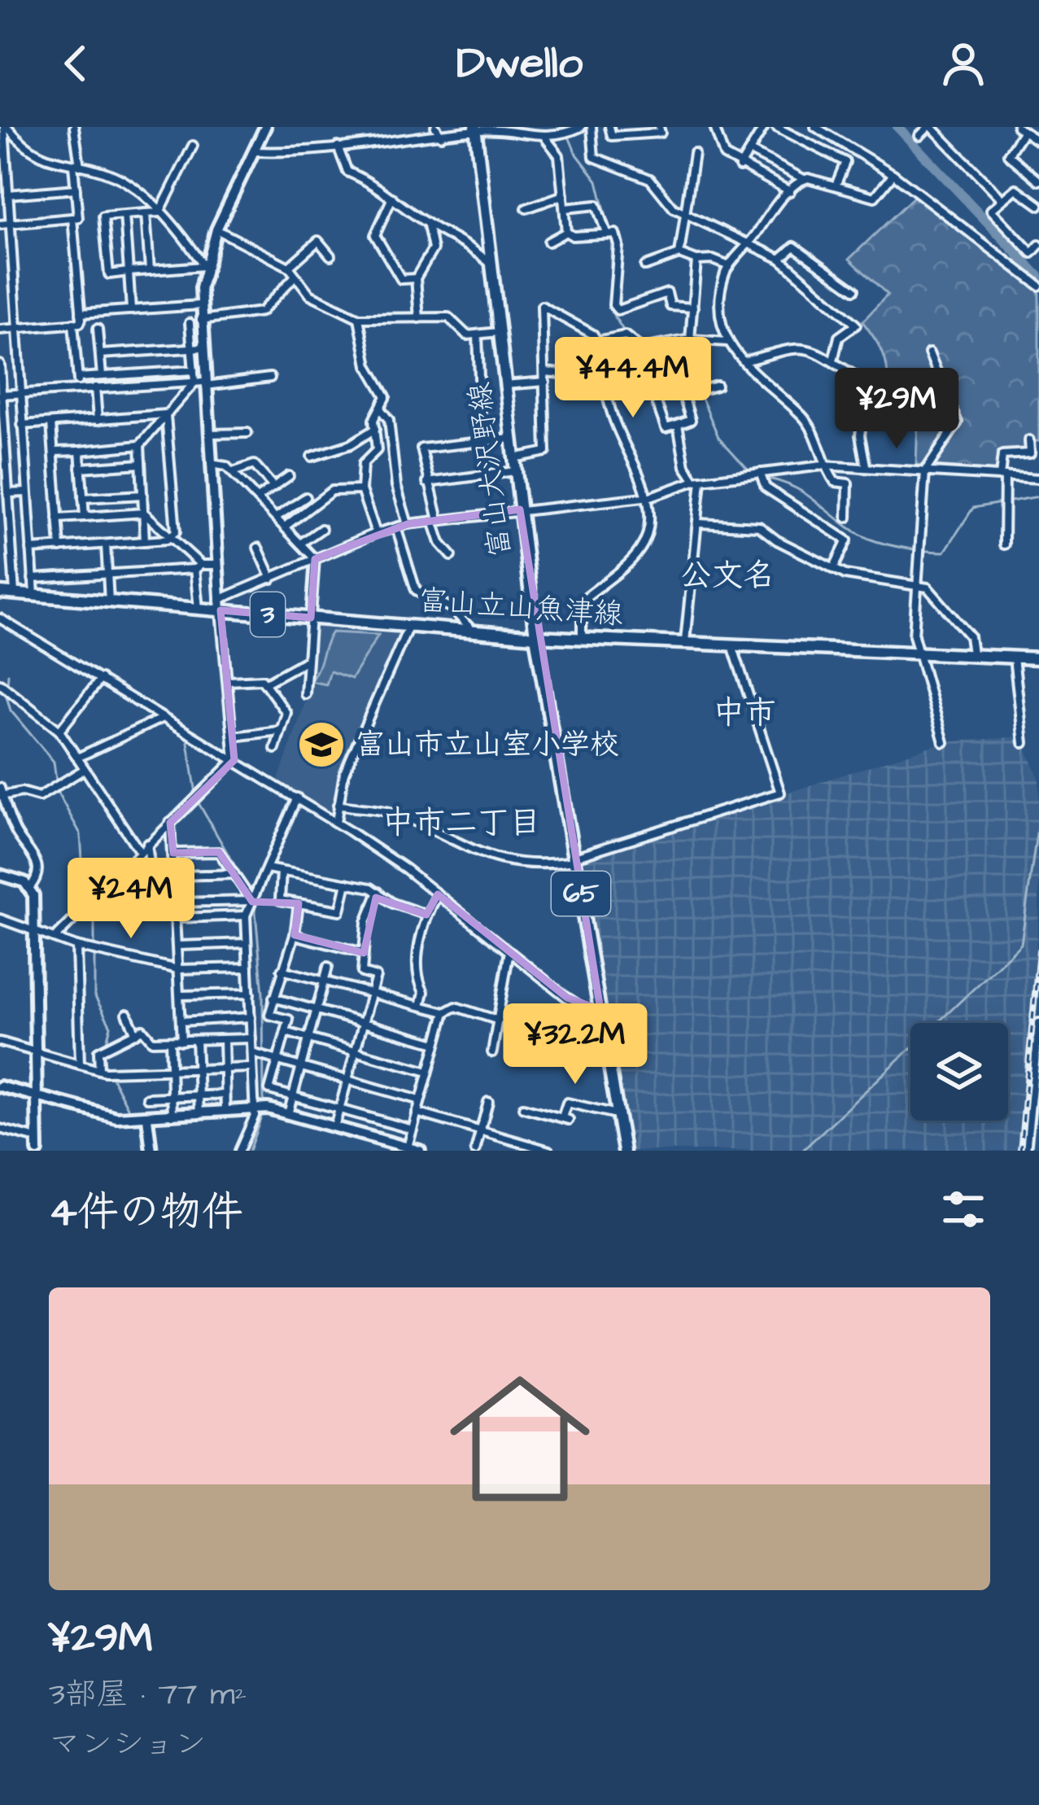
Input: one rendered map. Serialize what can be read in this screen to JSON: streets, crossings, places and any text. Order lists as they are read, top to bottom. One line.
{"streets":{"main road":["富山大沢野線","富山立山魚津線","3","65"]},"crossings":[["富山大沢野線","富山立山魚津線"]],"districts":["公文名","中市","中市二丁目"],"places":{"school or university":["富山市立山室小学校"]},"page":{"header":"Dwello","price":["¥44.4M","¥29M","¥24M","¥32.2M"],"heading":"4件の物件","list":[{"name":"¥29M","note":"3部屋 · 77 m² · マンション"}]}}
